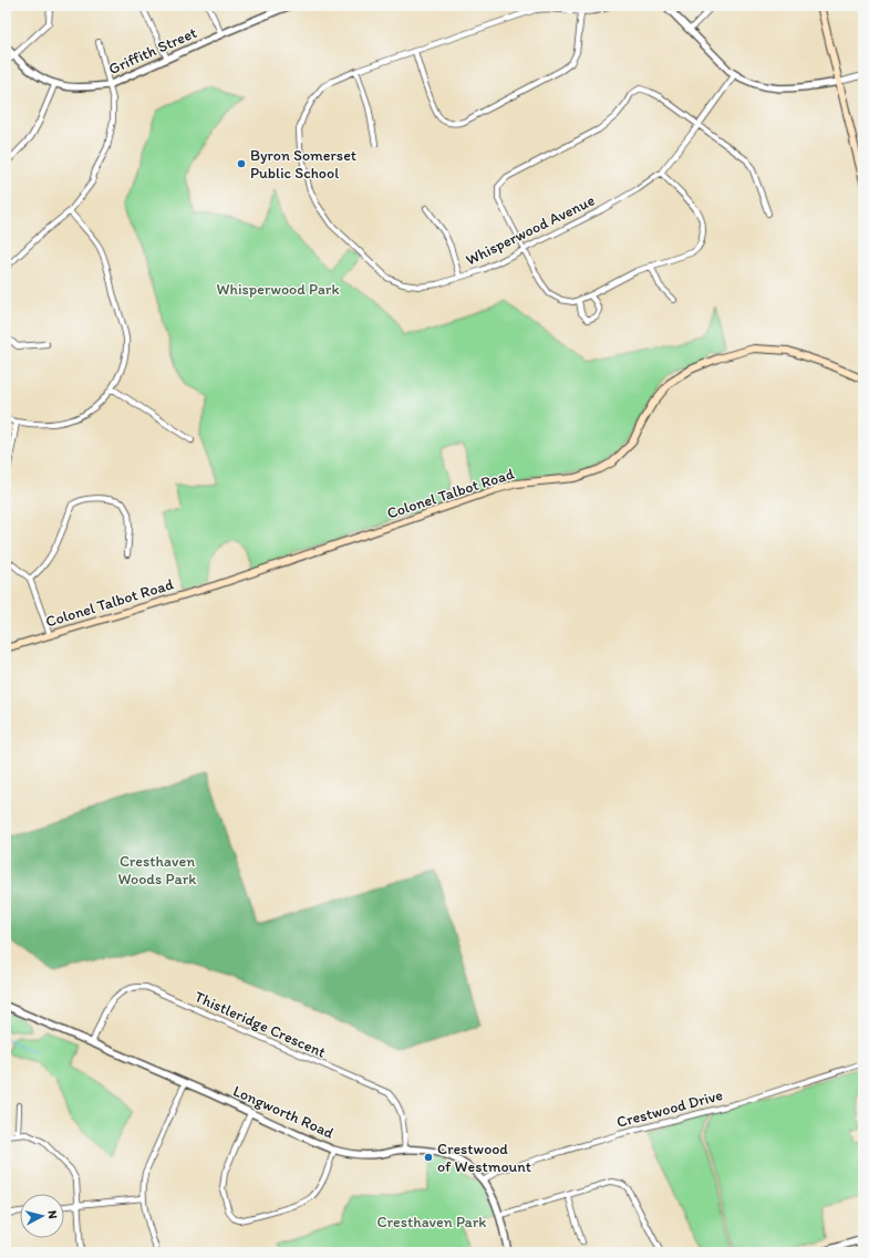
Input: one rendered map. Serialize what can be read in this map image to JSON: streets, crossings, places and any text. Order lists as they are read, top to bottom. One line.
{"streets":{"main road":["Colonel Talbot Road"],"street":["Griffith Street","Whisperwood Avenue","Thistleridge Crescent","Crestwood Drive","Longworth Road"]},"crossings":[["Thistleridge Crescent","Longworth Road"],["Crestwood Drive","Longworth Road"]],"parks":["Whisperwood Park","Cresthaven Woods Park","Cresthaven Park"],"places":["Byron Somerset Public School","Crestwood of Westmount"],"north":"right"}
